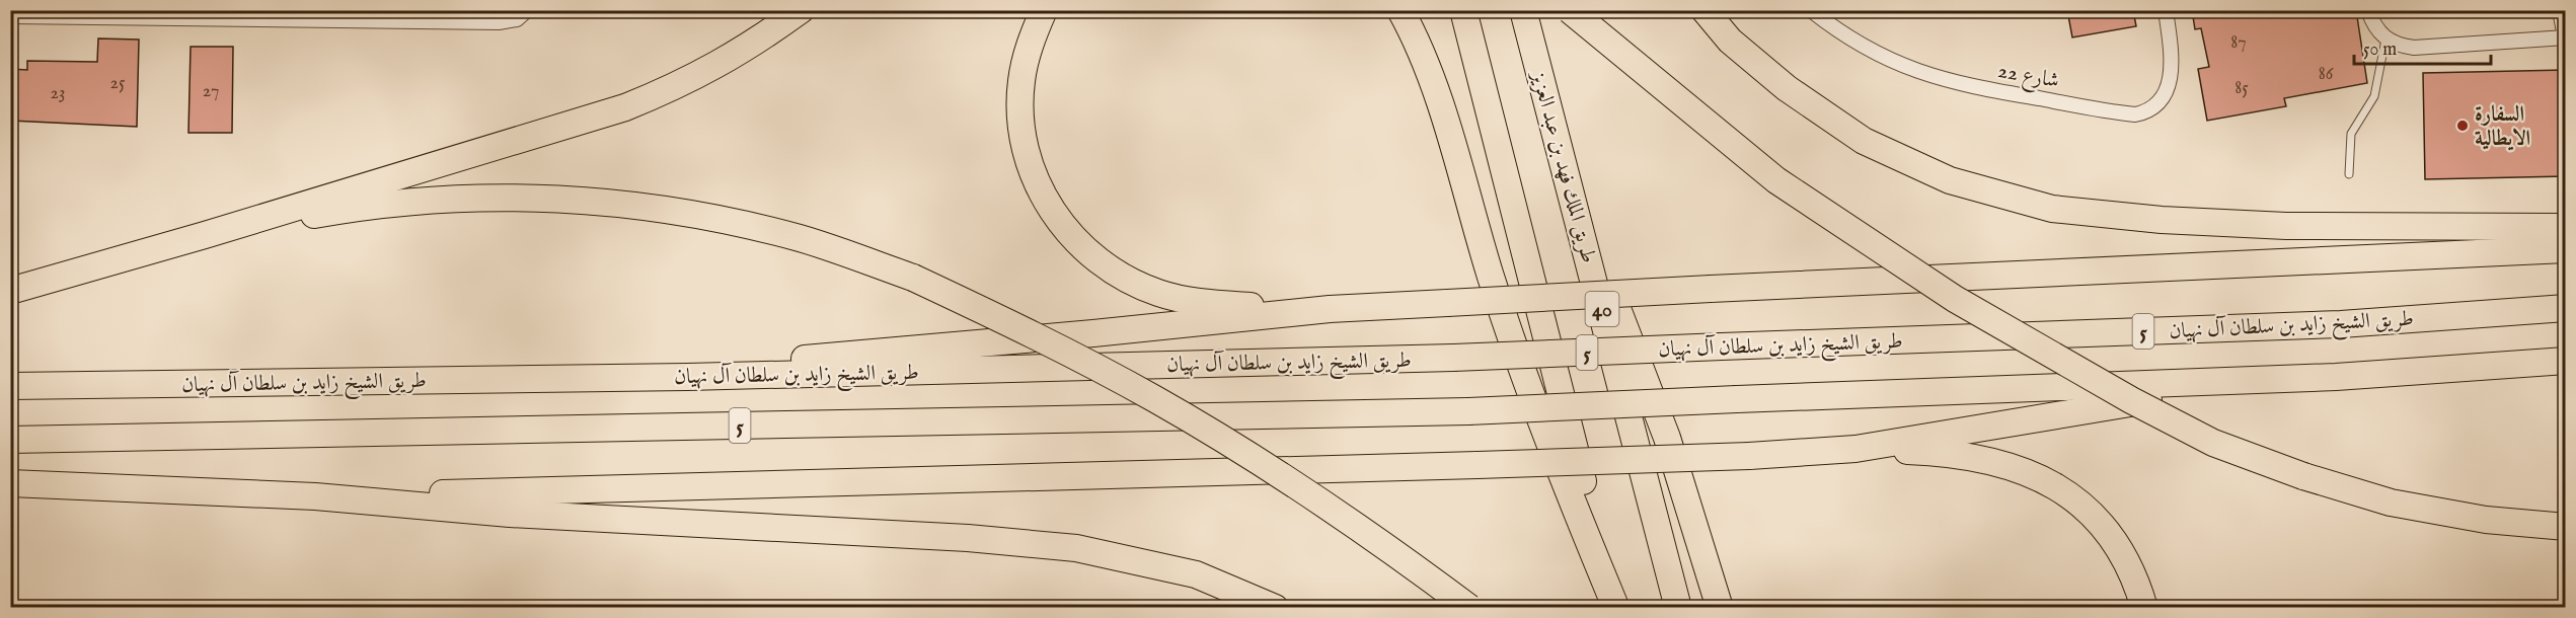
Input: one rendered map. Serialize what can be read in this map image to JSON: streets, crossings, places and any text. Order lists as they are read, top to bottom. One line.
{"streets":{"highway":["طريق الملك فهد بن عبد العزيز","40","طريق الشيخ زايد بن سلطان آل نهيان","5"],"street":["شارع 22"]},"places":["السفارة الايطالية"],"house_numbers":["87","86","25","85","27","23"],"scale_bar":"50 m"}
